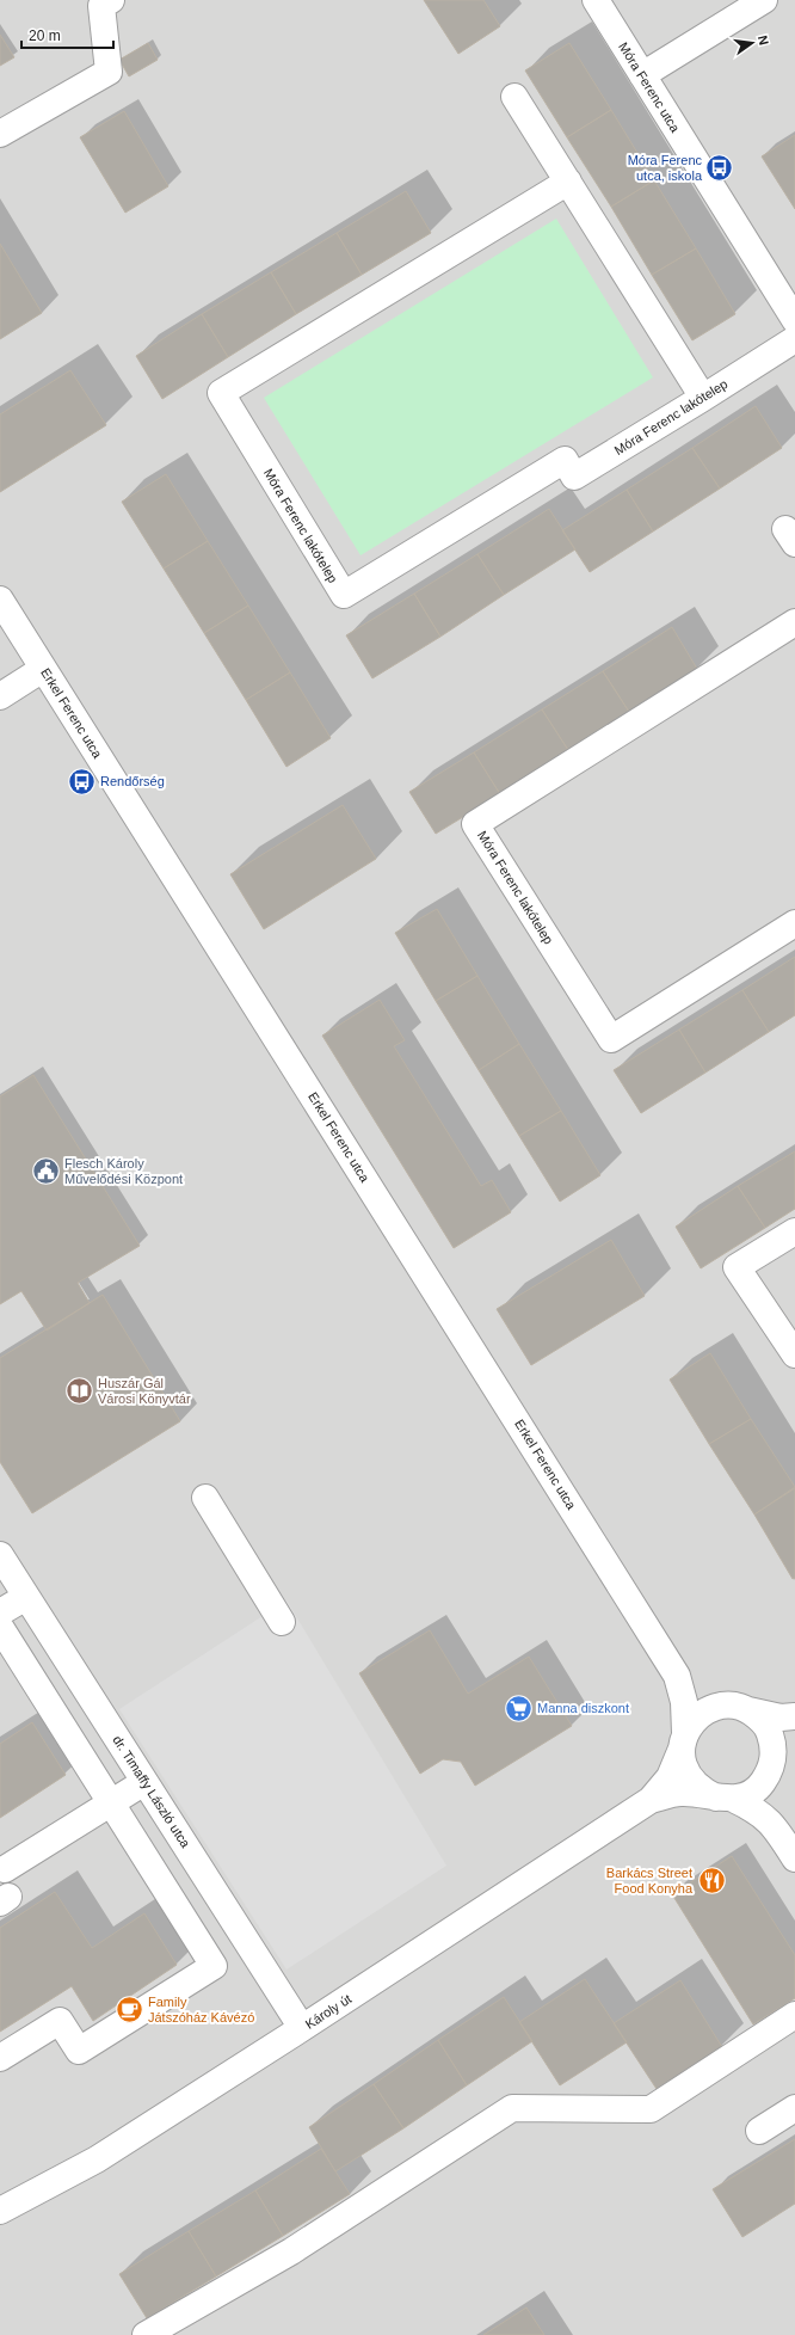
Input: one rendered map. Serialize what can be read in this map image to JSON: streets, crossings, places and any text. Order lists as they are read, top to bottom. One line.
{"streets":{"street":["Móra Ferenc utca","Móra Ferenc lakótelep","Erkel Ferenc utca","dr. Timaffy László utca","Károly út"]},"crossings":[["Erkel Ferenc utca","Károly út"],["dr. Timaffy László utca","Károly út"]],"places":{"bus stop":["Móra Ferenc utca, iskola","Rendőrség"],"public building":["Flesch Károly Művelődési Központ"],"library":["Huszár Gál Városi Könyvtár"],"supermarket":["Manna diszkont"],"restaurant":["Barkács Street Food Konyha"],"cafe":["Family Játszóház Kávézó"]},"scale_bar":"20 m","north":"right"}
